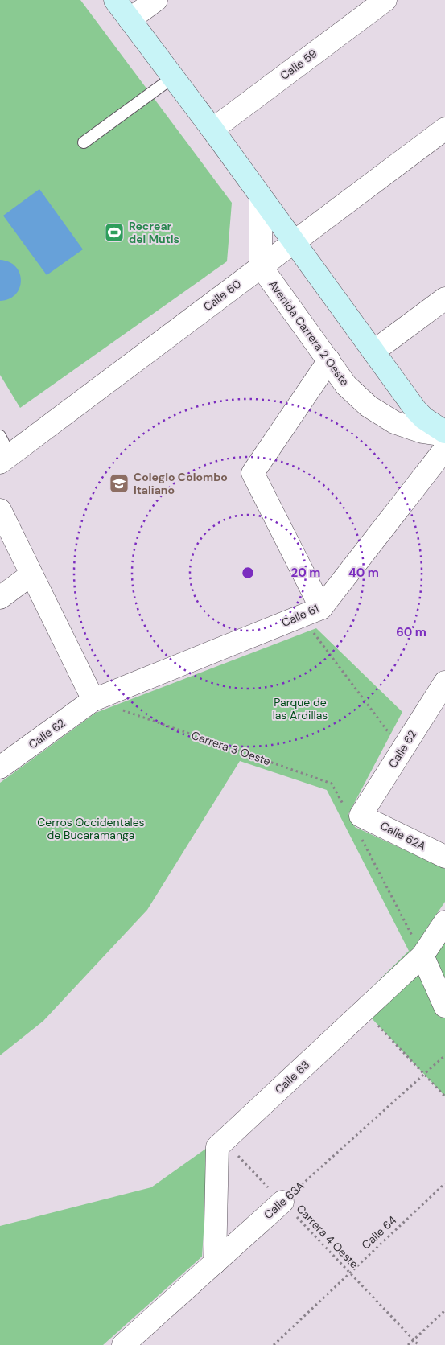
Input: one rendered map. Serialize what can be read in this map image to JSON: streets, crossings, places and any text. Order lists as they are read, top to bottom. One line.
{"streets":{"street":["Calle 59","Calle 60","Avenida Carrera 2 Oeste","Calle 61","Calle 62","Calle 62A","Calle 63","Calle 63A"],"path":["Carrera 3 Oeste","Calle 64","Carrera 4 Oeste"]},"crossings":[["Calle 60","Avenida Carrera 2 Oeste"],["Calle 61","Calle 62"],["Calle 62","Carrera 3 Oeste"],["Calle 62","Calle 62A"],["Carrera 3 Oeste","Calle 62A"],["Carrera 3 Oeste","Calle 63"],["Calle 63","Calle 63A"],["Calle 63","Carrera 4 Oeste"],["Calle 63A","Carrera 4 Oeste"],["Calle 64","Carrera 4 Oeste"]],"parks":["Parque de las Ardillas","Cerros Occidentales de Bucaramanga"],"places":{"sports":["Recrear del Mutis"],"school or university":["Colegio Colombo Italiano"]},"rings":["20 m","40 m","60 m"]}
